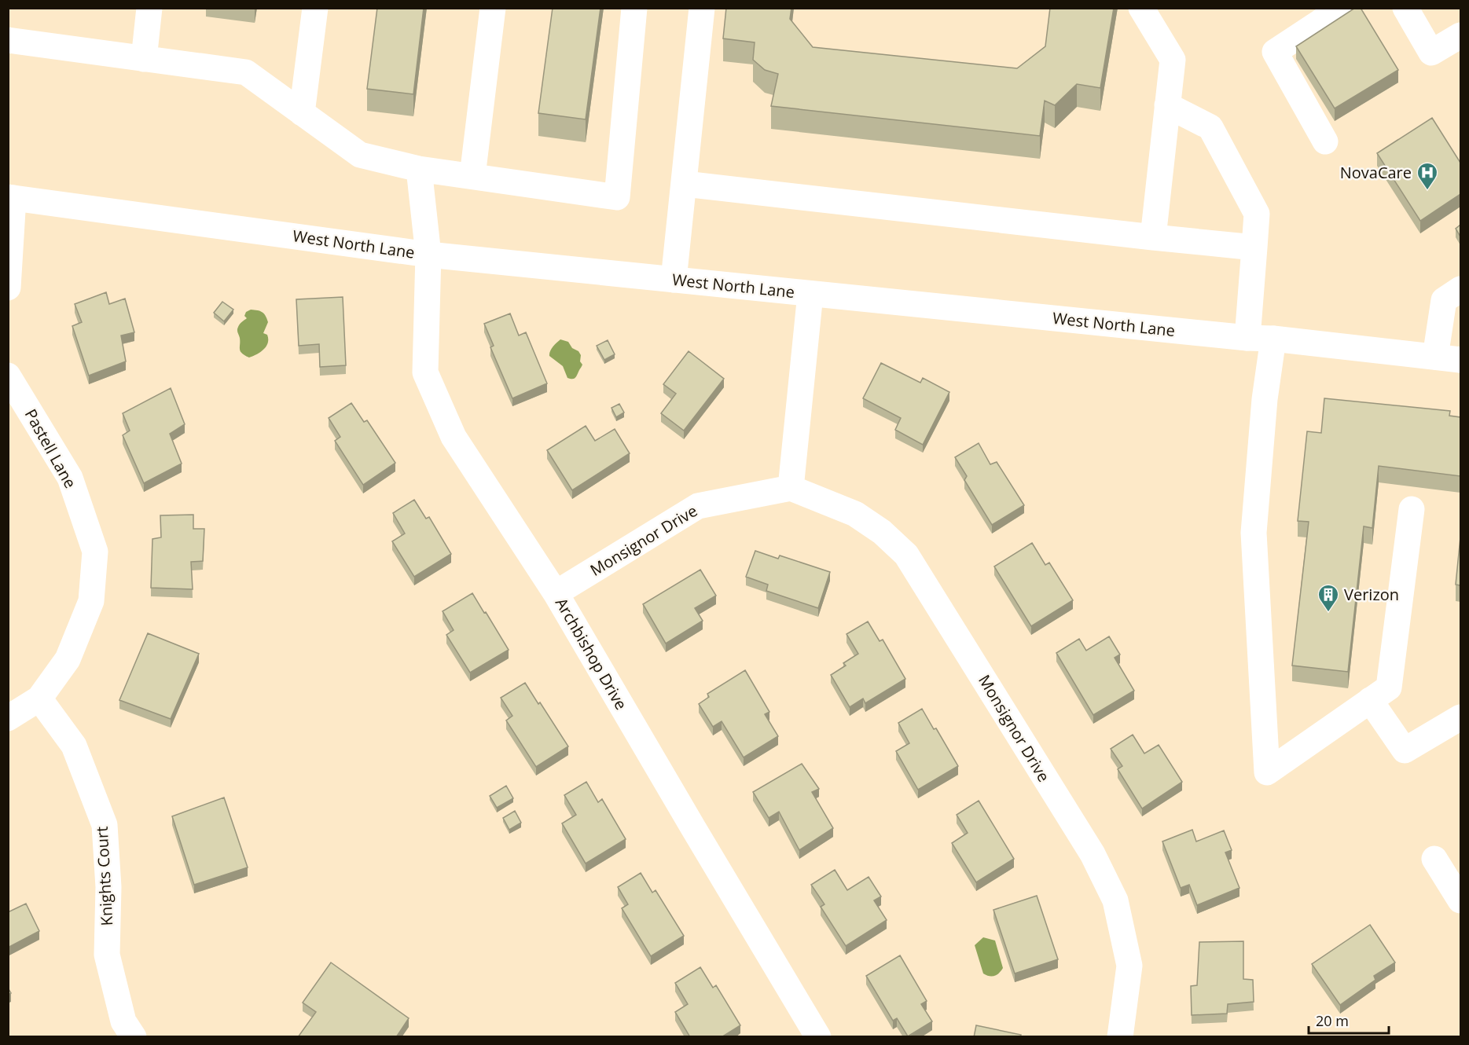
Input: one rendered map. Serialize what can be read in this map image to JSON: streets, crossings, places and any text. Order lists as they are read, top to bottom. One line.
{"streets":{"street":["West North Lane","Pastell Lane","Monsignor Drive","Archbishop Drive","Knights Court"]},"crossings":[["West North Lane","Archbishop Drive"],["Pastell Lane","Knights Court"],["Monsignor Drive","Archbishop Drive"]],"places":{"hospital":["NovaCare"],"building":["Verizon"]},"scale_bar":"20 m"}
